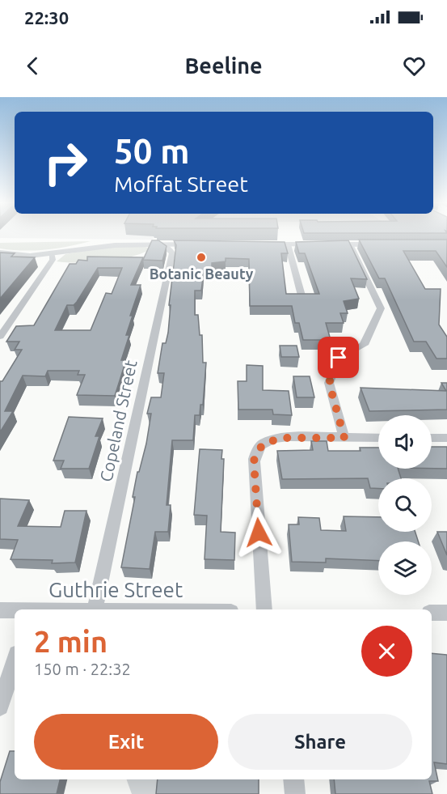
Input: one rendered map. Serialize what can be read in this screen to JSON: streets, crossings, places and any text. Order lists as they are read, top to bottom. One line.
{"streets":{"street":["Copeland Street","Guthrie Street"]},"places":["Botanic Beauty"],"page":{"status":"22:30","header":"Beeline","turn":["50 m","Moffat Street"],"heading":["2 min","150 m · 22:32"],"buttons":["Exit","Share"]}}
